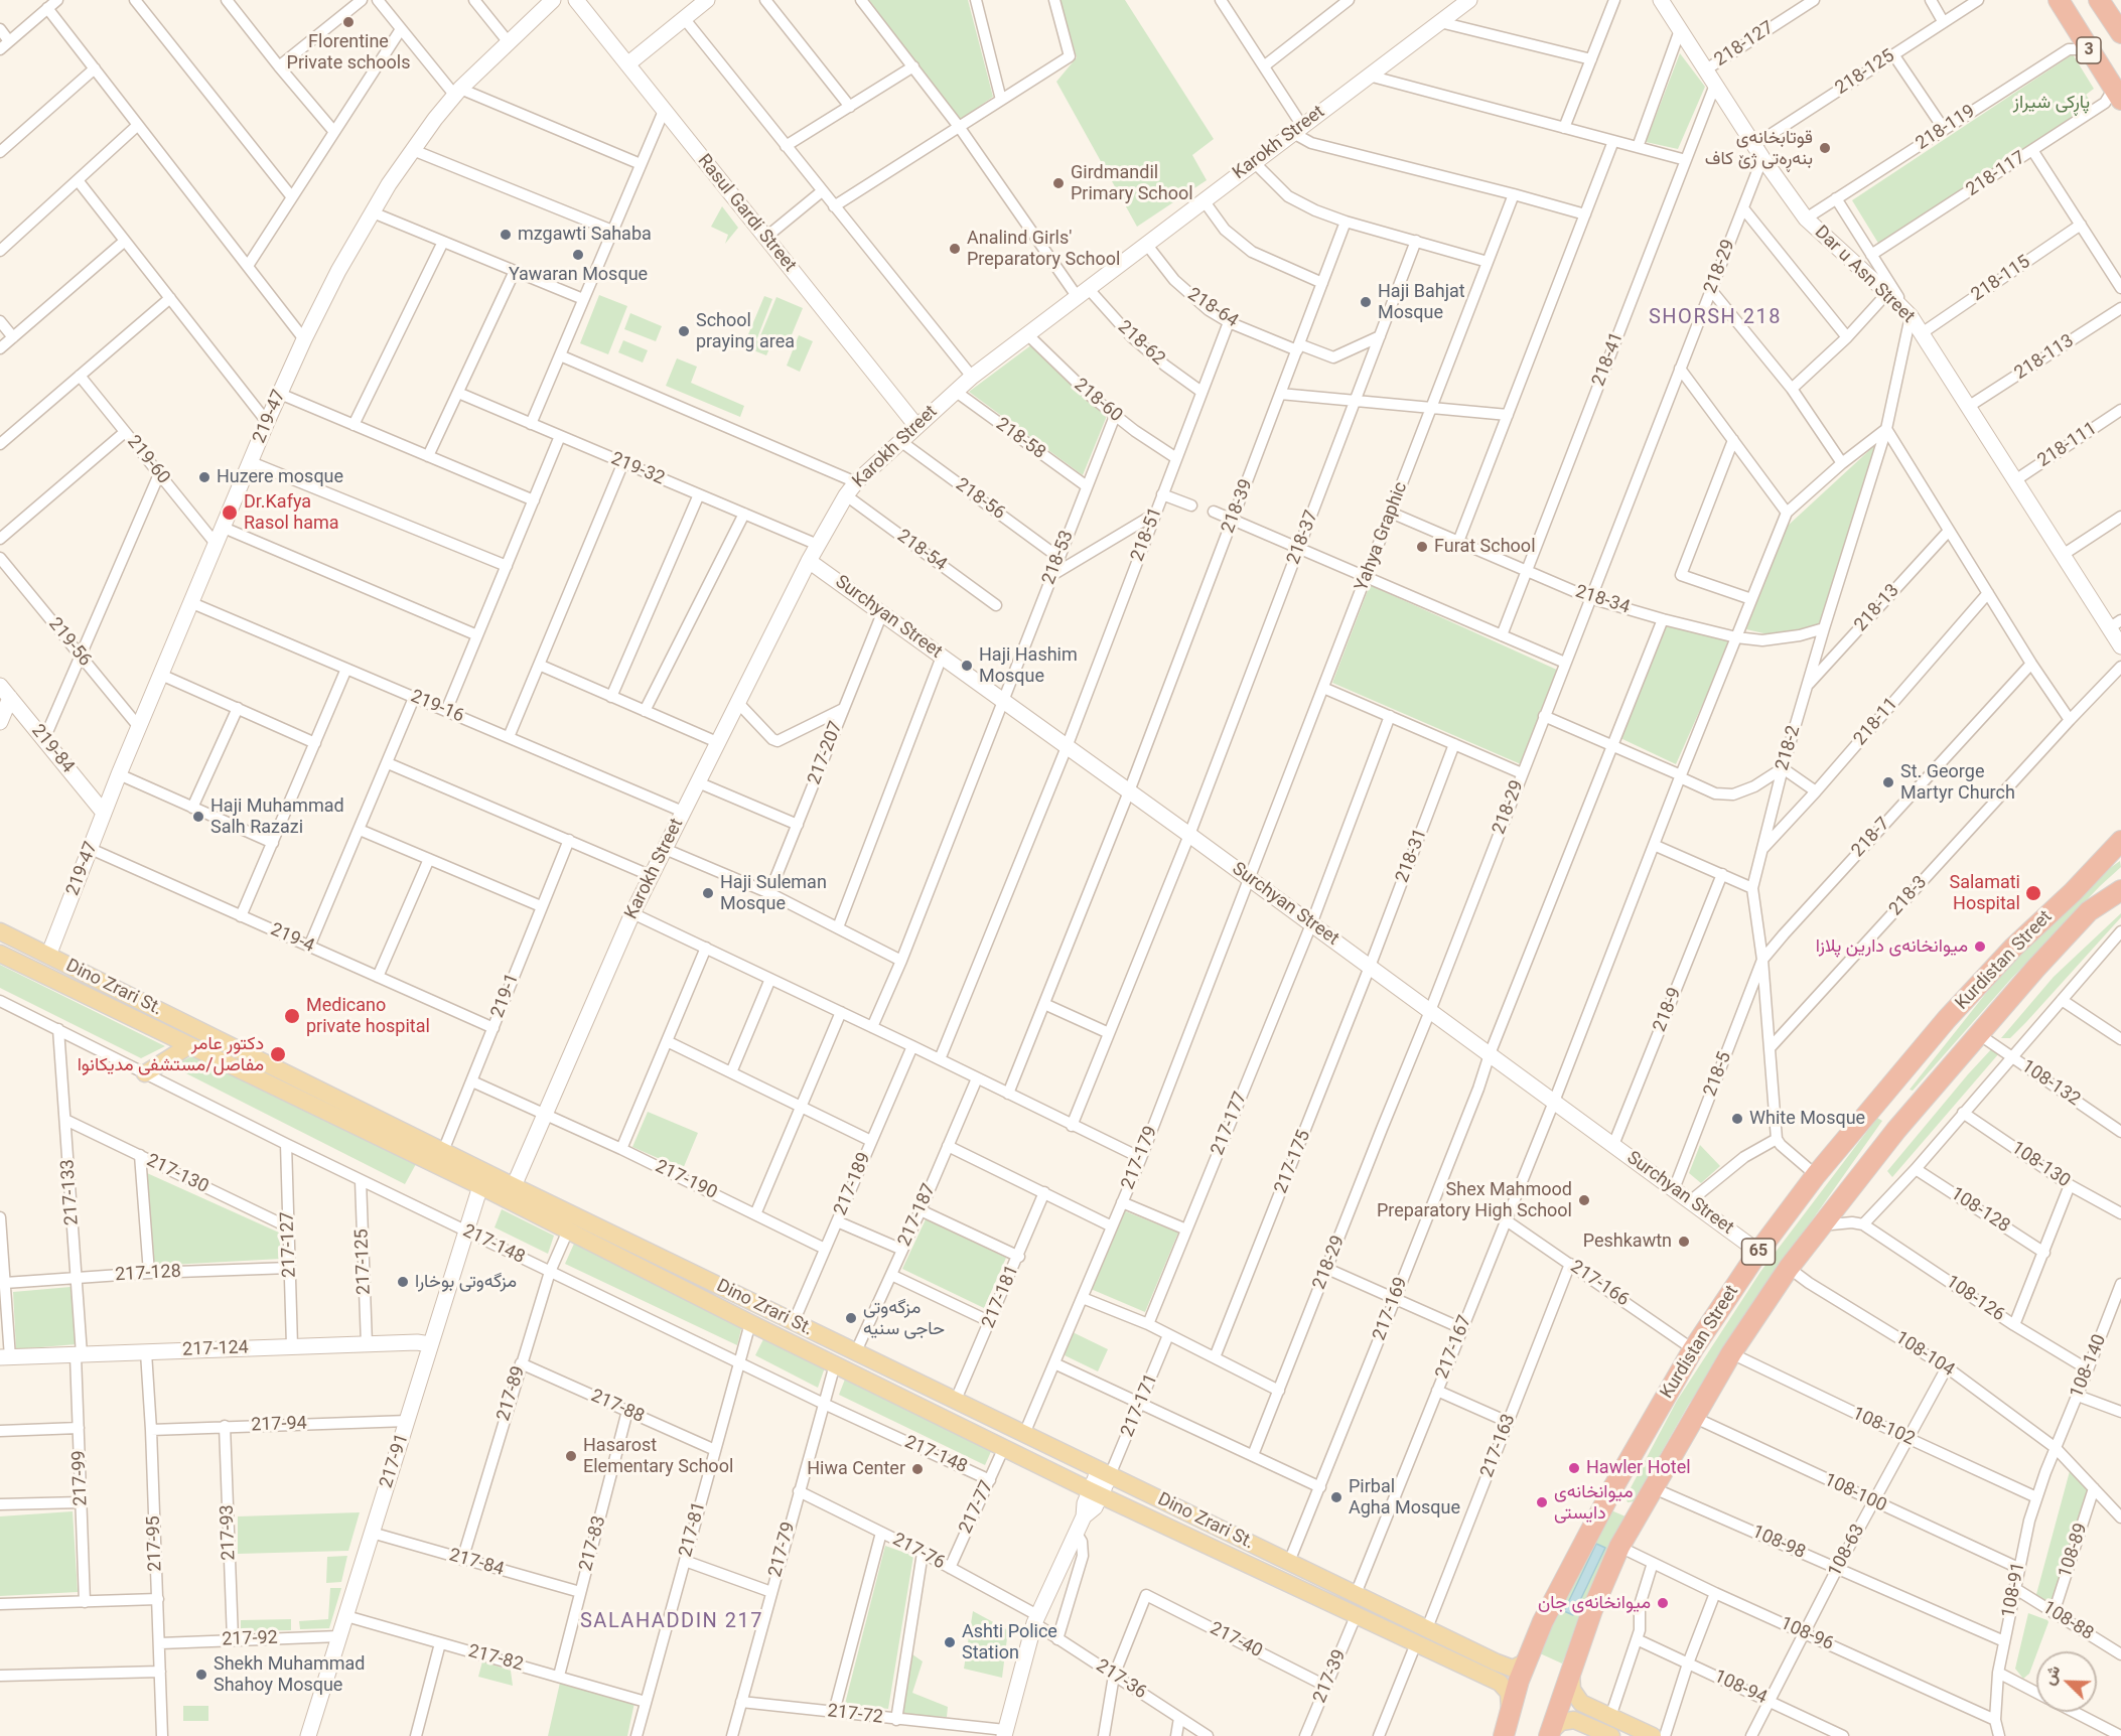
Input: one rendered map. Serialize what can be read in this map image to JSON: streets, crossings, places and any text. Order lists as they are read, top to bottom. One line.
{"streets":{"highway":["3","Kurdistan Street","65"],"main road":["Dino Zrari St."],"street":["218-127","218-125","218-119","Karokh Street","218-117","Rasul Gardi Street","218-29","Dar u Asn Street","218-115","218-64","218-62","218-113","218-41","218-60","219-47","218-58","218-111","219-60","219-32","218-56","218-39","218-51","Yahya Graphic","218-37","218-54","218-53","218-34","218-13","Surchyan Street","219-56","219-16","218-11","218-2","219-84","217-207","218-7","218-31","218-3","219-4","219-1","218-9","218-5","108-132","217-177","217-179","217-175","108-130","217-130","217-190","217-189","217-133","108-128","217-187","217-127","217-148","217-125","217-128","217-166","217-181","108-126","217-169","217-167","217-124","108-104","108-140","217-89","217-171","217-88","217-94","108-102","217-163","217-91","217-99","108-100","217-77","217-81","217-93","108-98","217-95","217-83","217-79","108-63","108-89","217-76","217-84","108-91","108-88","108-96","217-92","217-40","217-82","217-39","217-36","108-94","217-72"]},"crossings":[["218-127","Dar u Asn Street"],["3","218-119"],["3","218-117"],["218-125","218-29"],["218-125","Dar u Asn Street"],["218-119","Dar u Asn Street"],["Karokh Street","Rasul Gardi Street"],["Karokh Street","218-64"],["Karokh Street","218-62"],["Karokh Street","218-60"],["Karokh Street","218-58"],["Karokh Street","219-32"],["Karokh Street","218-56"],["Karokh Street","218-54"],["Karokh Street","Surchyan Street"],["Karokh Street","219-16"],["Karokh Street","Dino Zrari St."],["Karokh Street","217-190"],["218-29","Dar u Asn Street"],["218-29","218-34"],["218-29","Surchyan Street"],["Dar u Asn Street","218-115"],["Dar u Asn Street","218-113"],["Dar u Asn Street","218-41"],["Dar u Asn Street","218-111"],["Dar u Asn Street","218-2"],["218-64","218-39"],["218-64","218-51"],["218-64","218-37"],["218-62","218-51"],["218-41","218-34"],["218-60","218-51"],["218-60","218-53"],["219-47","219-60"],["219-47","219-56"],["219-47","219-16"],["219-47","219-84"],["219-47","219-4"],["219-47","Dino Zrari St."],["218-58","218-53"],["218-56","218-53"],["218-39","Surchyan Street"],["218-51","Surchyan Street"],["Yahya Graphic","218-34"],["Yahya Graphic","Surchyan Street"],["Yahya Graphic","217-179"],["218-37","Surchyan Street"],["218-53","Surchyan Street"],["218-34","218-2"],["218-34","217-169"],["218-34","217-167"],["218-13","218-2"],["Surchyan Street","217-207"],["Surchyan Street","218-31"],["Surchyan Street","Kurdistan Street"],["Surchyan Street","218-9"],["Surchyan Street","218-5"],["Surchyan Street","217-177"],["Surchyan Street","217-179"],["Surchyan Street","217-175"],["Surchyan Street","217-169"],["Surchyan Street","217-167"],["218-11","218-2"],["218-2","218-7"],["218-2","218-3"],["218-2","218-5"],["218-7","218-5"],["218-31","217-175"],["219-4","219-1"],["Kurdistan Street","Dino Zrari St."],["Kurdistan Street","108-132"],["Kurdistan Street","217-166"],["Kurdistan Street","108-104"],["Kurdistan Street","108-102"],["Kurdistan Street","108-100"],["Kurdistan Street","108-98"],["Kurdistan Street","108-96"],["Dino Zrari St.","219-1"],["Dino Zrari St.","217-179"],["Dino Zrari St.","217-189"],["Dino Zrari St.","217-187"],["Dino Zrari St.","217-181"],["Dino Zrari St.","217-169"],["Dino Zrari St.","217-167"],["Dino Zrari St.","217-89"],["Dino Zrari St.","217-171"],["Dino Zrari St.","217-163"],["Dino Zrari St.","217-91"],["Dino Zrari St.","217-77"],["Dino Zrari St.","217-81"],["Dino Zrari St.","217-79"],["Dino Zrari St.","217-39"],["219-1","217-190"],["217-130","217-133"],["217-130","217-127"],["217-190","217-189"],["217-133","217-148"],["217-133","217-128"],["217-133","217-124"],["217-133","217-99"],["217-127","217-148"],["217-127","217-128"],["217-127","217-124"],["217-148","217-125"],["217-148","217-89"],["217-148","217-91"],["217-148","217-77"],["217-148","217-81"],["217-148","217-79"],["217-125","217-124"],["217-166","217-167"],["217-166","217-163"],["108-126","108-140"],["217-124","217-91"],["217-124","217-99"],["217-124","217-95"],["108-104","108-140"],["108-104","108-63"],["108-104","108-89"],["108-104","108-91"],["108-140","108-91"],["217-89","217-88"],["217-89","217-84"],["217-88","217-81"],["217-88","217-83"],["217-94","217-91"],["217-94","217-93"],["217-94","217-95"],["108-102","108-63"],["108-102","108-91"],["217-91","217-84"],["217-91","217-92"],["217-91","217-82"],["108-100","108-63"],["108-100","108-91"],["217-77","217-76"],["217-81","217-82"],["217-93","217-92"],["108-98","108-63"],["108-98","108-91"],["217-95","217-92"],["217-83","217-84"],["217-83","217-82"],["217-79","217-76"],["217-79","217-72"],["108-63","108-96"],["108-63","108-94"],["108-89","108-88"],["217-76","217-36"],["108-91","108-88"],["108-91","108-96"],["217-40","217-39"],["217-40","217-36"]],"districts":["SHORSH 218","SALAHADDIN 217"],"parks":["پاڕکی شیراز"],"places":["Florentine Private schools","قوتابخانەی بنەڕەتی ژێ کاف","Girdmandil Primary School","mzgawti Sahaba","Analind Girls' Preparatory School","Yawaran Mosque","Haji Bahjat Mosque","School praying area","Huzere mosque","Dr.Kafya Rasol hama","Furat School","Haji Hashim Mosque","St. George Martyr Church","Haji Muhammad Salh Razazi","Haji Suleman Mosque","Salamati Hospital","میوانخانەی دارین پلازا","Medicano private hospital","دكتور عامر مفاصل/مستشفى مديكانوا","White Mosque","Shex Mahmood Preparatory High School","Peshkawtn","مزگەوتی بوخارا","مزگەوتی حاجی سنیە","Hasarost Elementary School","Hawler Hotel","Hiwa Center","Pirbal Agha Mosque","میوانخانەی دایستی","میوانخانەی جان","Ashti Police Station","Shekh Muhammad Shahoy Mosque"],"north":"top left"}
